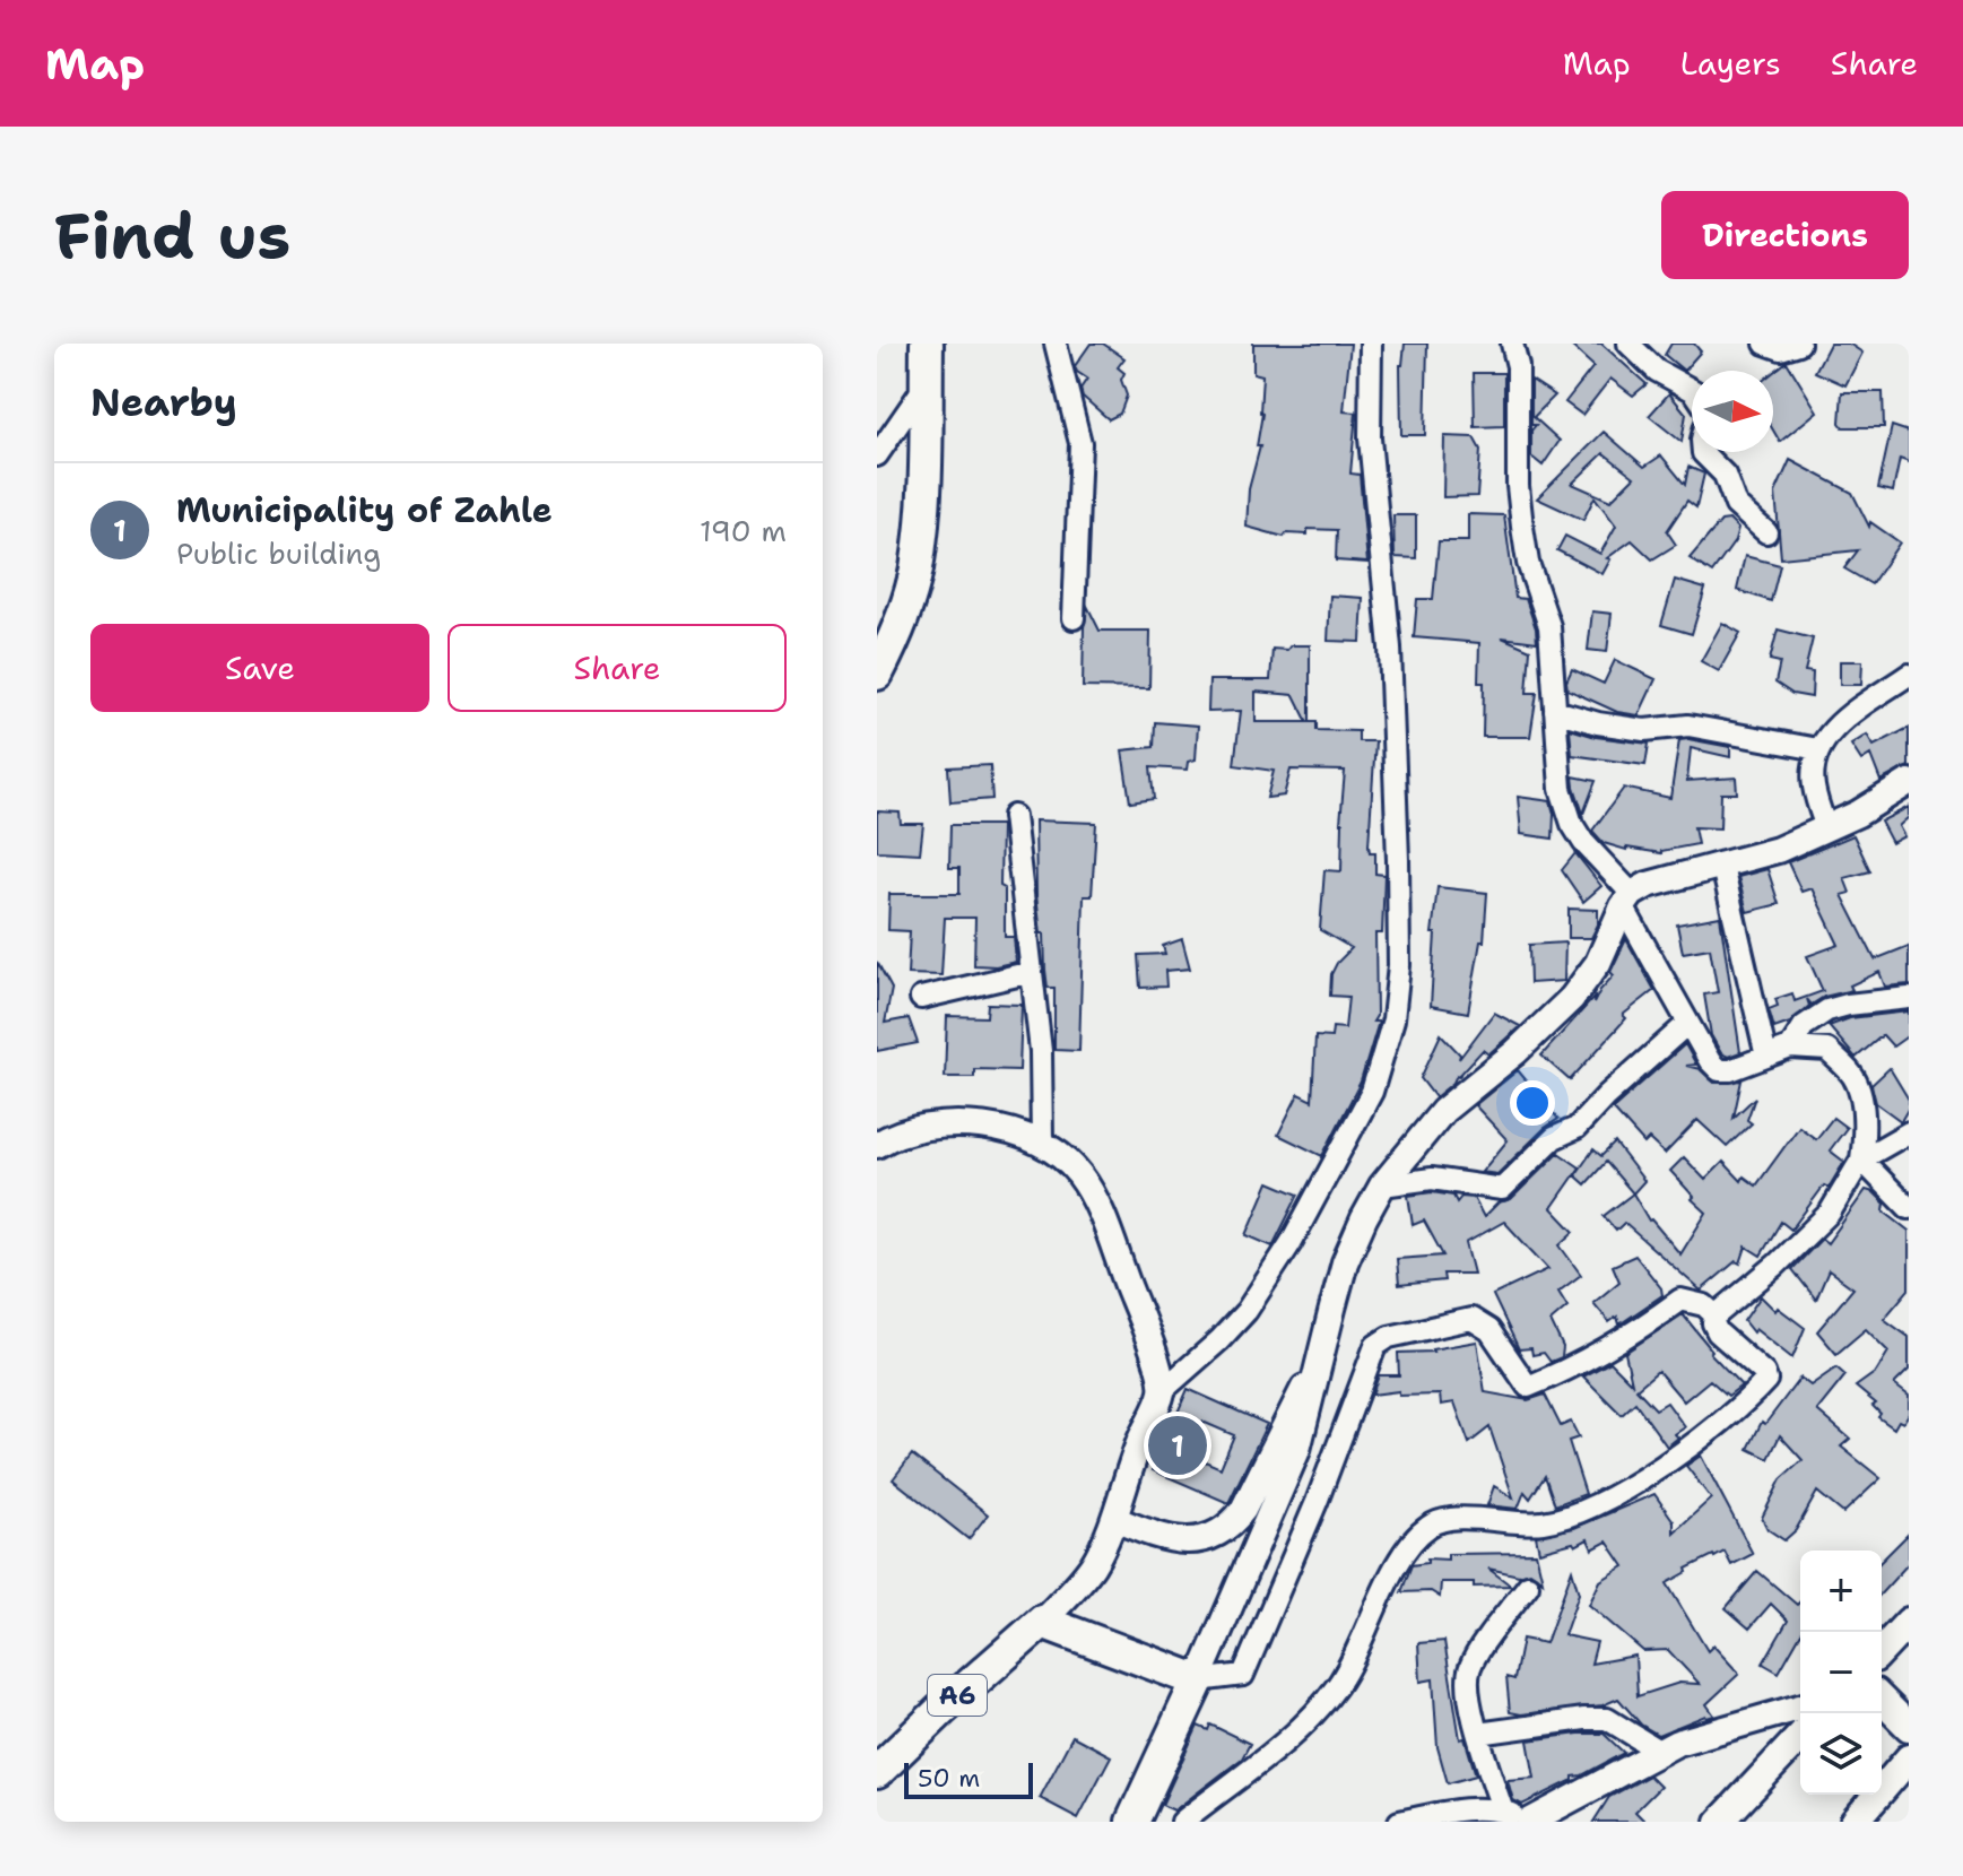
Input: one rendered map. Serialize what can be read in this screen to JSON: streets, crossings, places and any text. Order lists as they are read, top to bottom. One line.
{"streets":{"highway":["A6"]},"scale_bar":"50 m","north":"right","page":{"header":"Map","nav":["Map","Layers","Share"],"buttons":["Directions",["Save","Share"]],"title":"Find us","heading":"Nearby","list":[{"mark":"1","name":"Municipality of Zahle","note":"Public building","value":"190 m"}],"pins":"1","map_buttons":["+","−"],"scale":"50 m"}}
